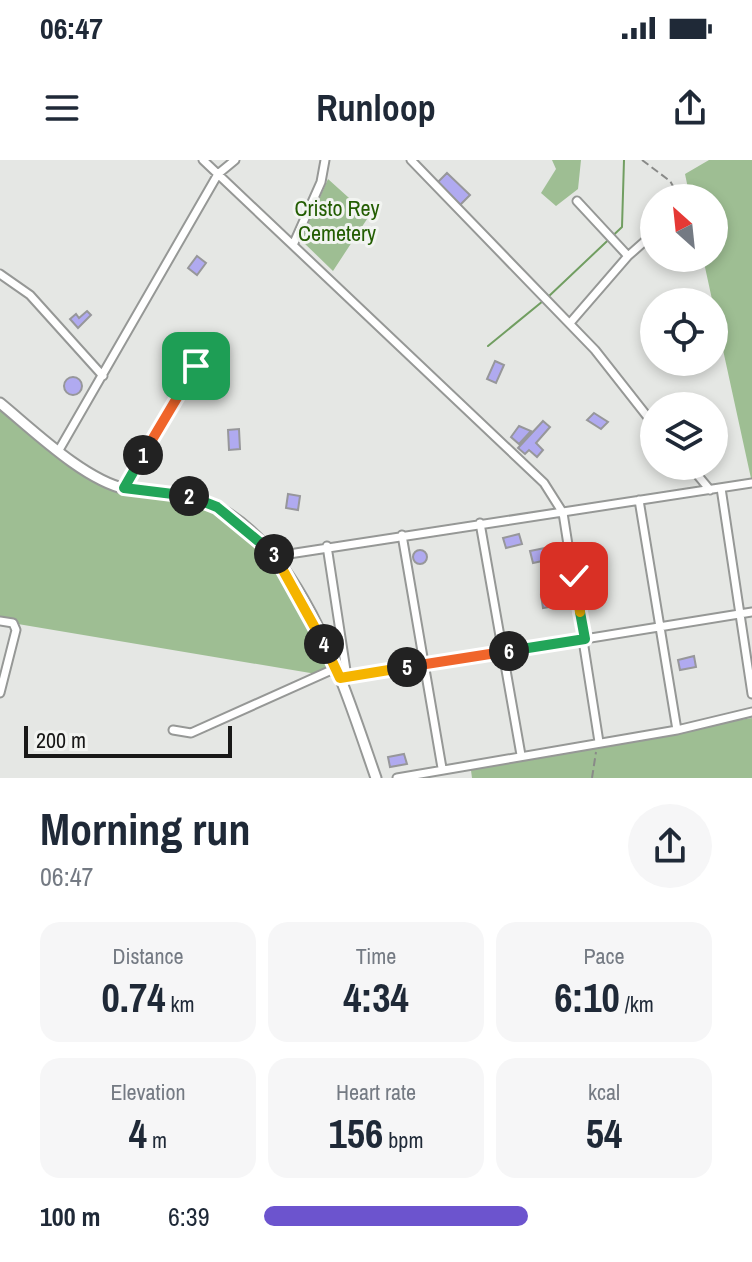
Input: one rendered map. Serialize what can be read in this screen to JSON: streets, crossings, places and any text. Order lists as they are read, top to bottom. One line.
{"parks":["Cristo Rey Cemetery"],"scale_bar":"200 m","north":"top left","page":{"status":"06:47","header":"Runloop","pins":["1","2","3","4","6","5"],"scale":"200 m","heading":["Morning run","06:47"],"stats":[["Distance","0.74 km"],["Time","4:34"],["Pace","6:10 /km"],["Elevation","4 m"],["Heart rate","156 bpm"],["kcal","54"]],"list":[{"name":"100 m","note":"6:39"}]}}
